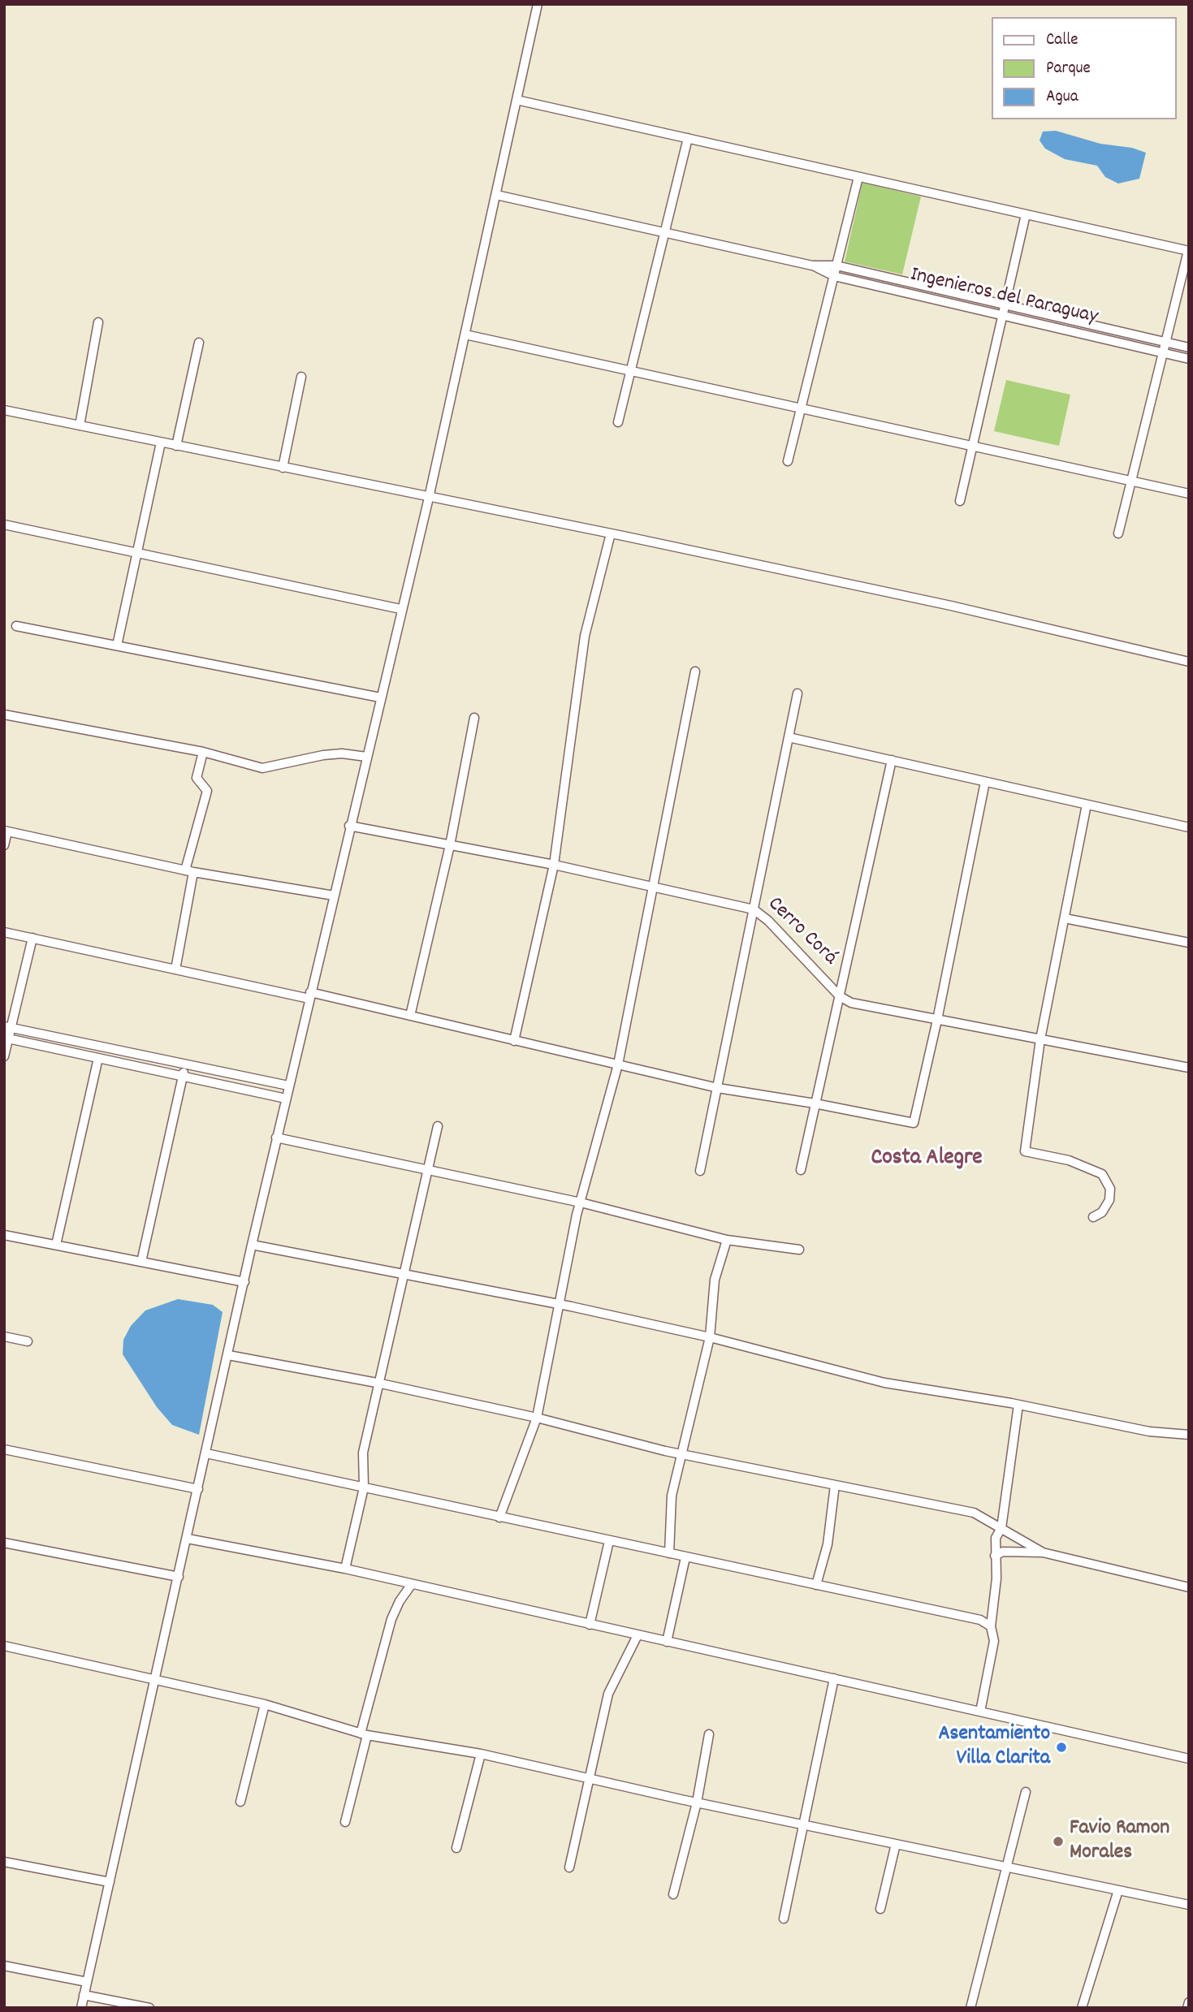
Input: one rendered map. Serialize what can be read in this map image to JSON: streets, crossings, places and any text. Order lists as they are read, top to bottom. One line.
{"streets":{"street":["Ingenieros del Paraguay","Cerro Corá"]},"districts":["Costa Alegre"],"places":["Asentamiento Villa Clarita","Favio Ramon Morales"],"legend":["Calle","Parque","Agua"]}
